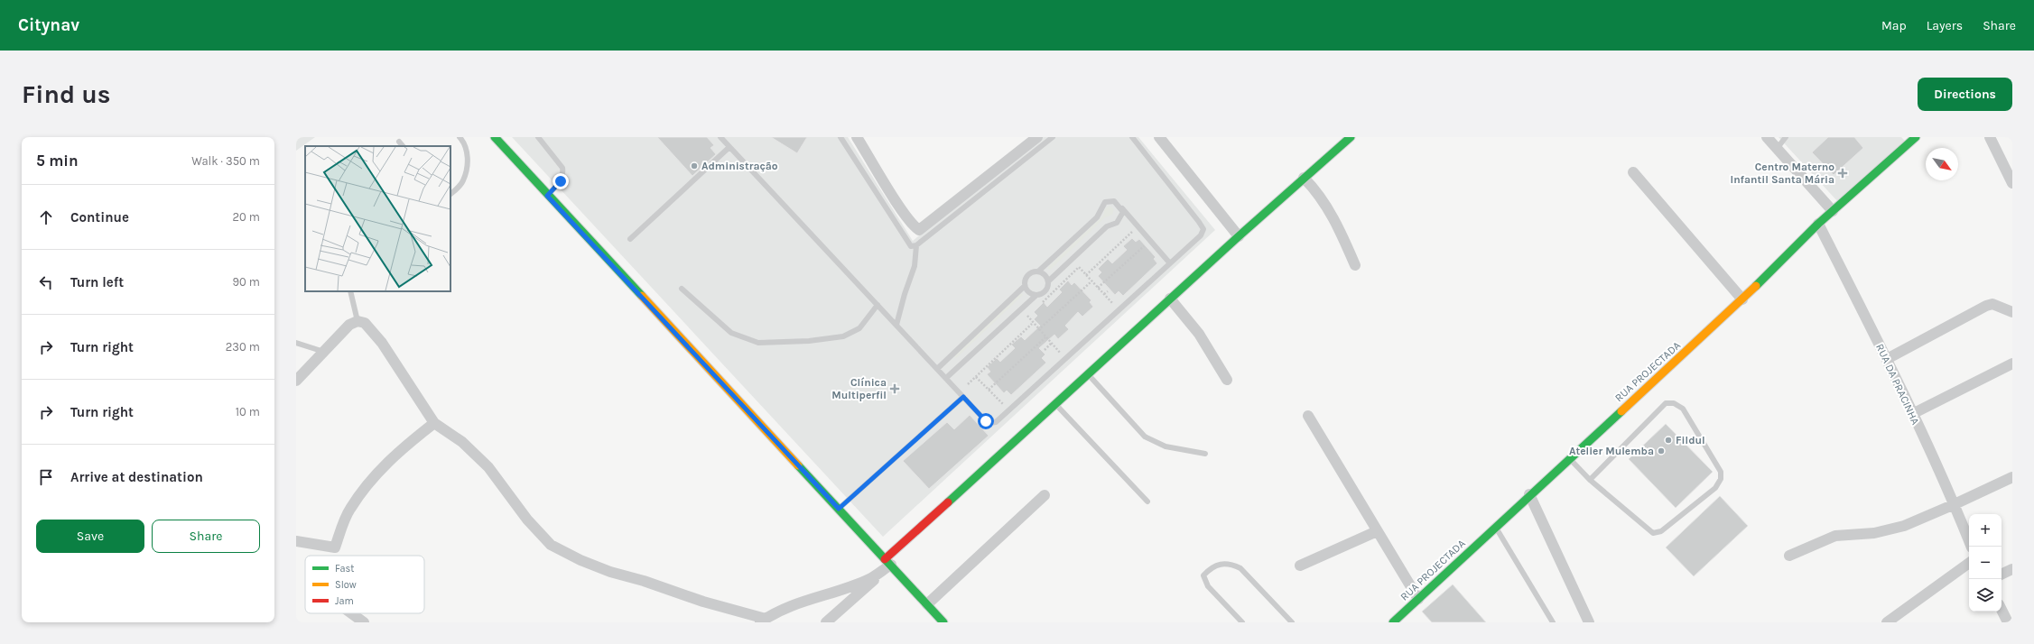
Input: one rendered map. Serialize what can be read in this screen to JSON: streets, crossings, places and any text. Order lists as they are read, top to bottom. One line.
{"streets":{"street":["RUA PROJECTADA","RUA DA PRACINHA"]},"crossings":[["RUA PROJECTADA","RUA DA PRACINHA"]],"places":{"other":["Administração","Fildul","Atelier Mulemba"],"health":["Centro Materno Infantil Santa Mária","Clínica Multiperfil"]},"legend":["Fast","Slow","Jam"],"north":"bottom right","page":{"header":"Citynav","nav":["Map","Layers","Share"],"buttons":["Directions",["Save","Share"]],"title":"Find us","heading":["5 min","Walk · 350 m"],"list":[["Continue","20 m"],["Turn left","90 m"],["Turn right","230 m"],["Turn right","10 m"],"Arrive at destination"],"map_buttons":["+","−"]}}
